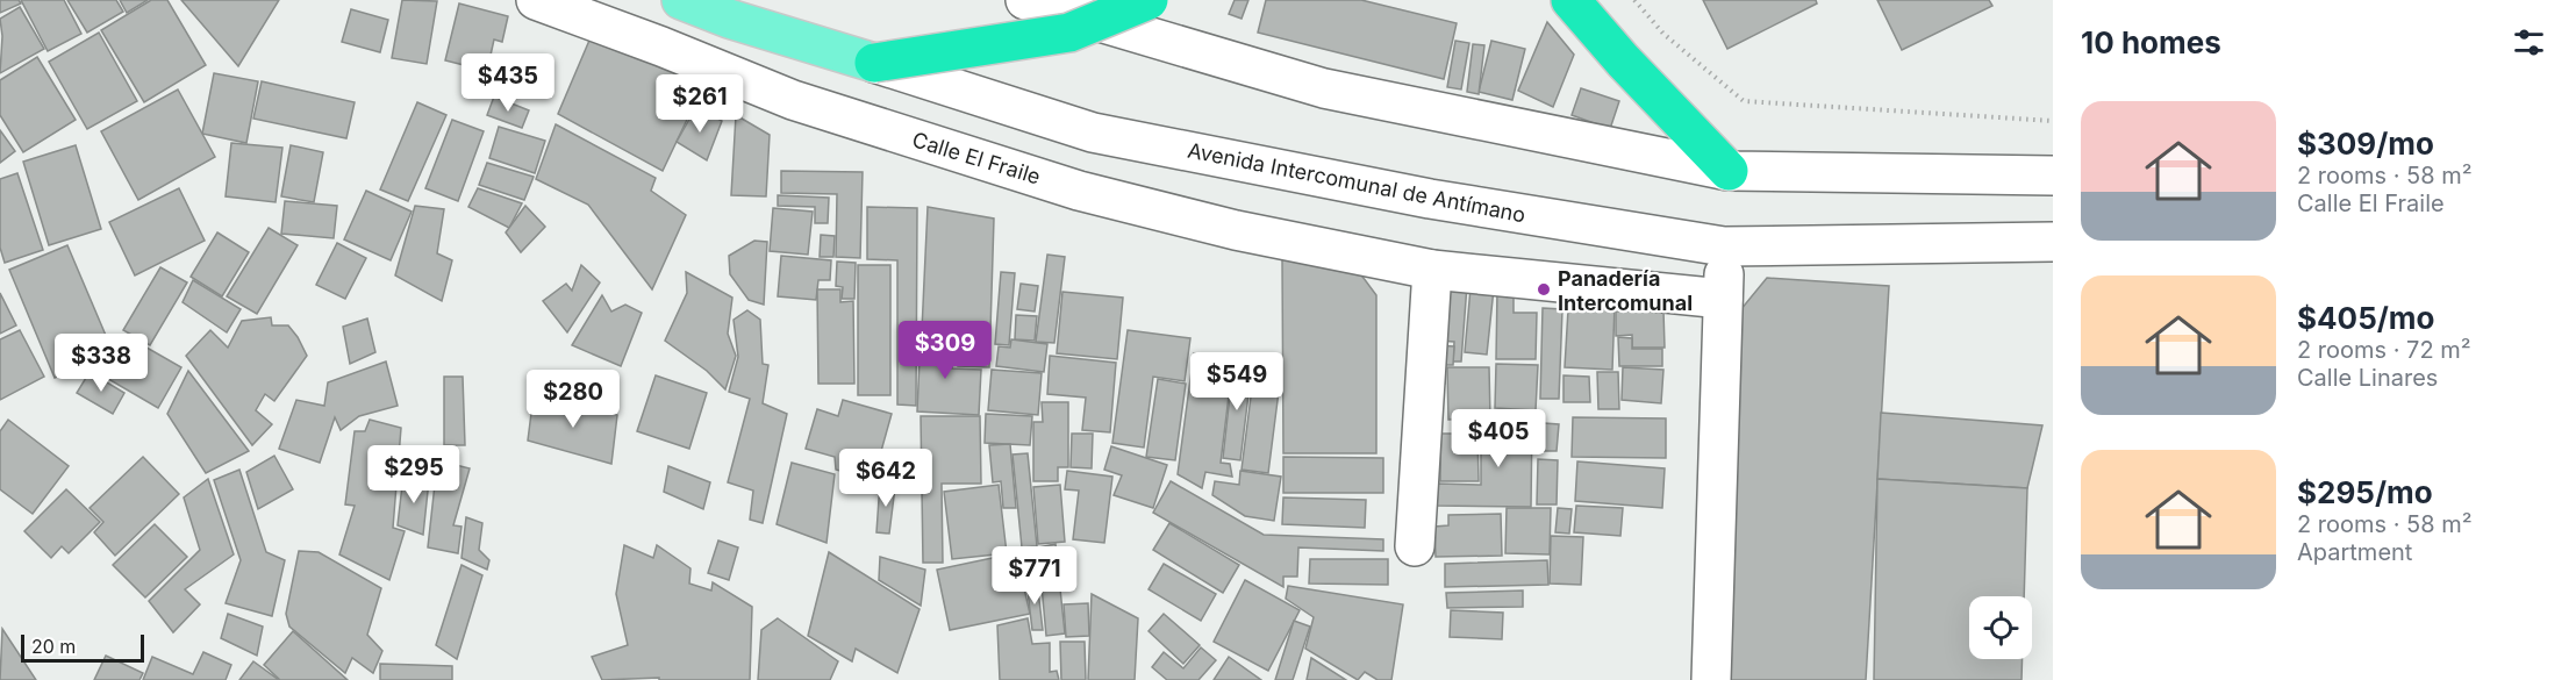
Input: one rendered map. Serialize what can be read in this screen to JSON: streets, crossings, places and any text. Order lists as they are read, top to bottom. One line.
{"streets":{"main road":["Avenida Intercomunal de Antímano"],"street":["Calle El Fraile"]},"places":["Panadería Intercomunal"],"scale_bar":"20 m","page":{"heading":"10 homes","price":["$435","$261","$309","$338","$549","$280","$405","$295","$642","$771"],"list":[{"name":"$309/mo","note":"2 rooms · 58 m² · Calle El Fraile"},{"name":"$405/mo","note":"2 rooms · 72 m² · Calle Linares"},{"name":"$295/mo","note":"2 rooms · 58 m² · Apartment"}],"scale":"20 m"}}
